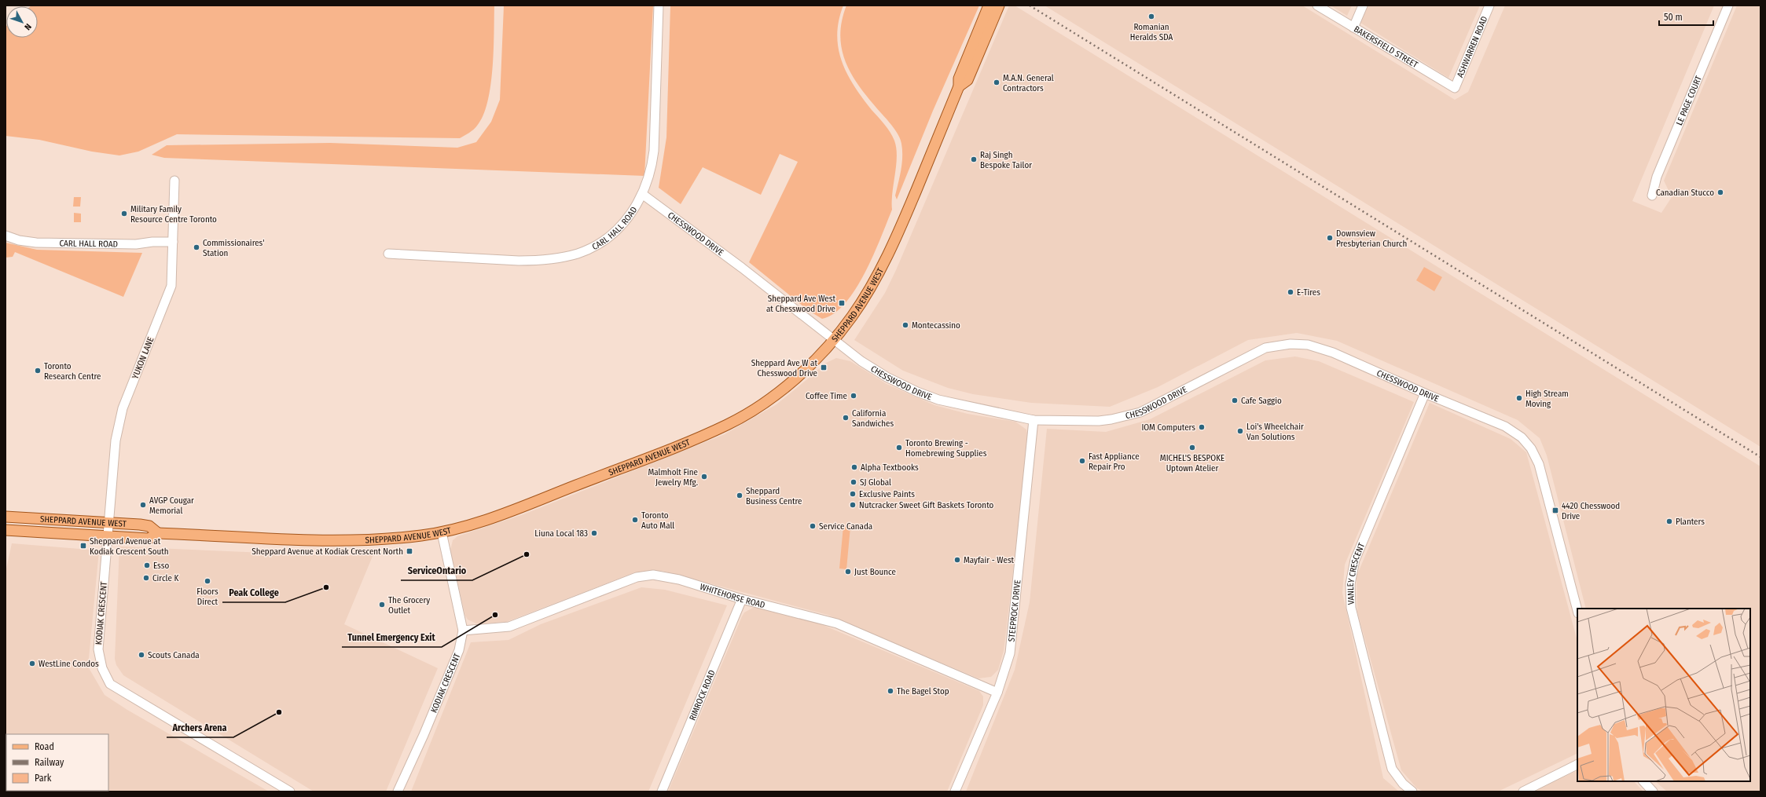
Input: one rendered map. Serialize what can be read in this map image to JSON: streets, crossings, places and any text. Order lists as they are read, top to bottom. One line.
{"streets":{"main road":["SHEPPARD AVENUE WEST"],"street":["ASHWARREN ROAD","BAKERSFIELD STREET","LE PAGE COURT","CARL HALL ROAD","CHESSWOOD DRIVE","YUKON LANE","VANLEY CRESCENT","WHITEHORSE ROAD","STEEPROCK DRIVE","KODIAK CRESCENT","RIMROCK ROAD"]},"crossings":[["ASHWARREN ROAD","BAKERSFIELD STREET"],["CARL HALL ROAD","CHESSWOOD DRIVE"],["CARL HALL ROAD","YUKON LANE"],["CHESSWOOD DRIVE","SHEPPARD AVENUE WEST"],["CHESSWOOD DRIVE","VANLEY CRESCENT"],["CHESSWOOD DRIVE","STEEPROCK DRIVE"],["SHEPPARD AVENUE WEST","YUKON LANE"],["SHEPPARD AVENUE WEST","KODIAK CRESCENT"],["YUKON LANE","KODIAK CRESCENT"],["WHITEHORSE ROAD","STEEPROCK DRIVE"],["WHITEHORSE ROAD","KODIAK CRESCENT"],["WHITEHORSE ROAD","RIMROCK ROAD"]],"places":{"other":["Romanian Heralds SDA","M.A.N. General Contractors","Raj Singh Bespoke Tailor","Canadian Stucco","Military Family Resource Centre Toronto","Downsview Presbyterian Church","Commissionaires' Station","E-Tires","Montecassino","Toronto Research Centre","Coffee Time","High Stream Moving","Cafe Saggio","California Sandwiches","IOM Computers","Loi's Wheelchair Van Solutions","Toronto Brewing - Homebrewing Supplies","MICHEL'S BESPOKE Uptown Atelier","Fast Appliance Repair Pro","Alpha Textbooks","Malmholt Fine Jewelry Mfg.","SJ Global","Exclusive Paints","Sheppard Business Centre","AVGP Cougar Memorial","Nutcracker Sweet Gift Baskets Toronto","Toronto Auto Mall","Planters","Service Canada","Liuna Local 183","ServiceOntario","Mayfair - West","Esso","Just Bounce","Circle K","Floors Direct","Peak College","The Grocery Outlet","Tunnel Emergency Exit","Scouts Canada","WestLine Condos","The Bagel Stop","Archers Arena"],"transit":["Sheppard Ave West at Chesswood Drive","Sheppard Ave W at Chesswood Drive","4420 Chesswood Drive","Sheppard Avenue at Kodiak Crescent South","Sheppard Avenue at Kodiak Crescent North"]},"legend":["Road","Railway","Park"],"scale_bar":"50 m","north":"bottom right"}
